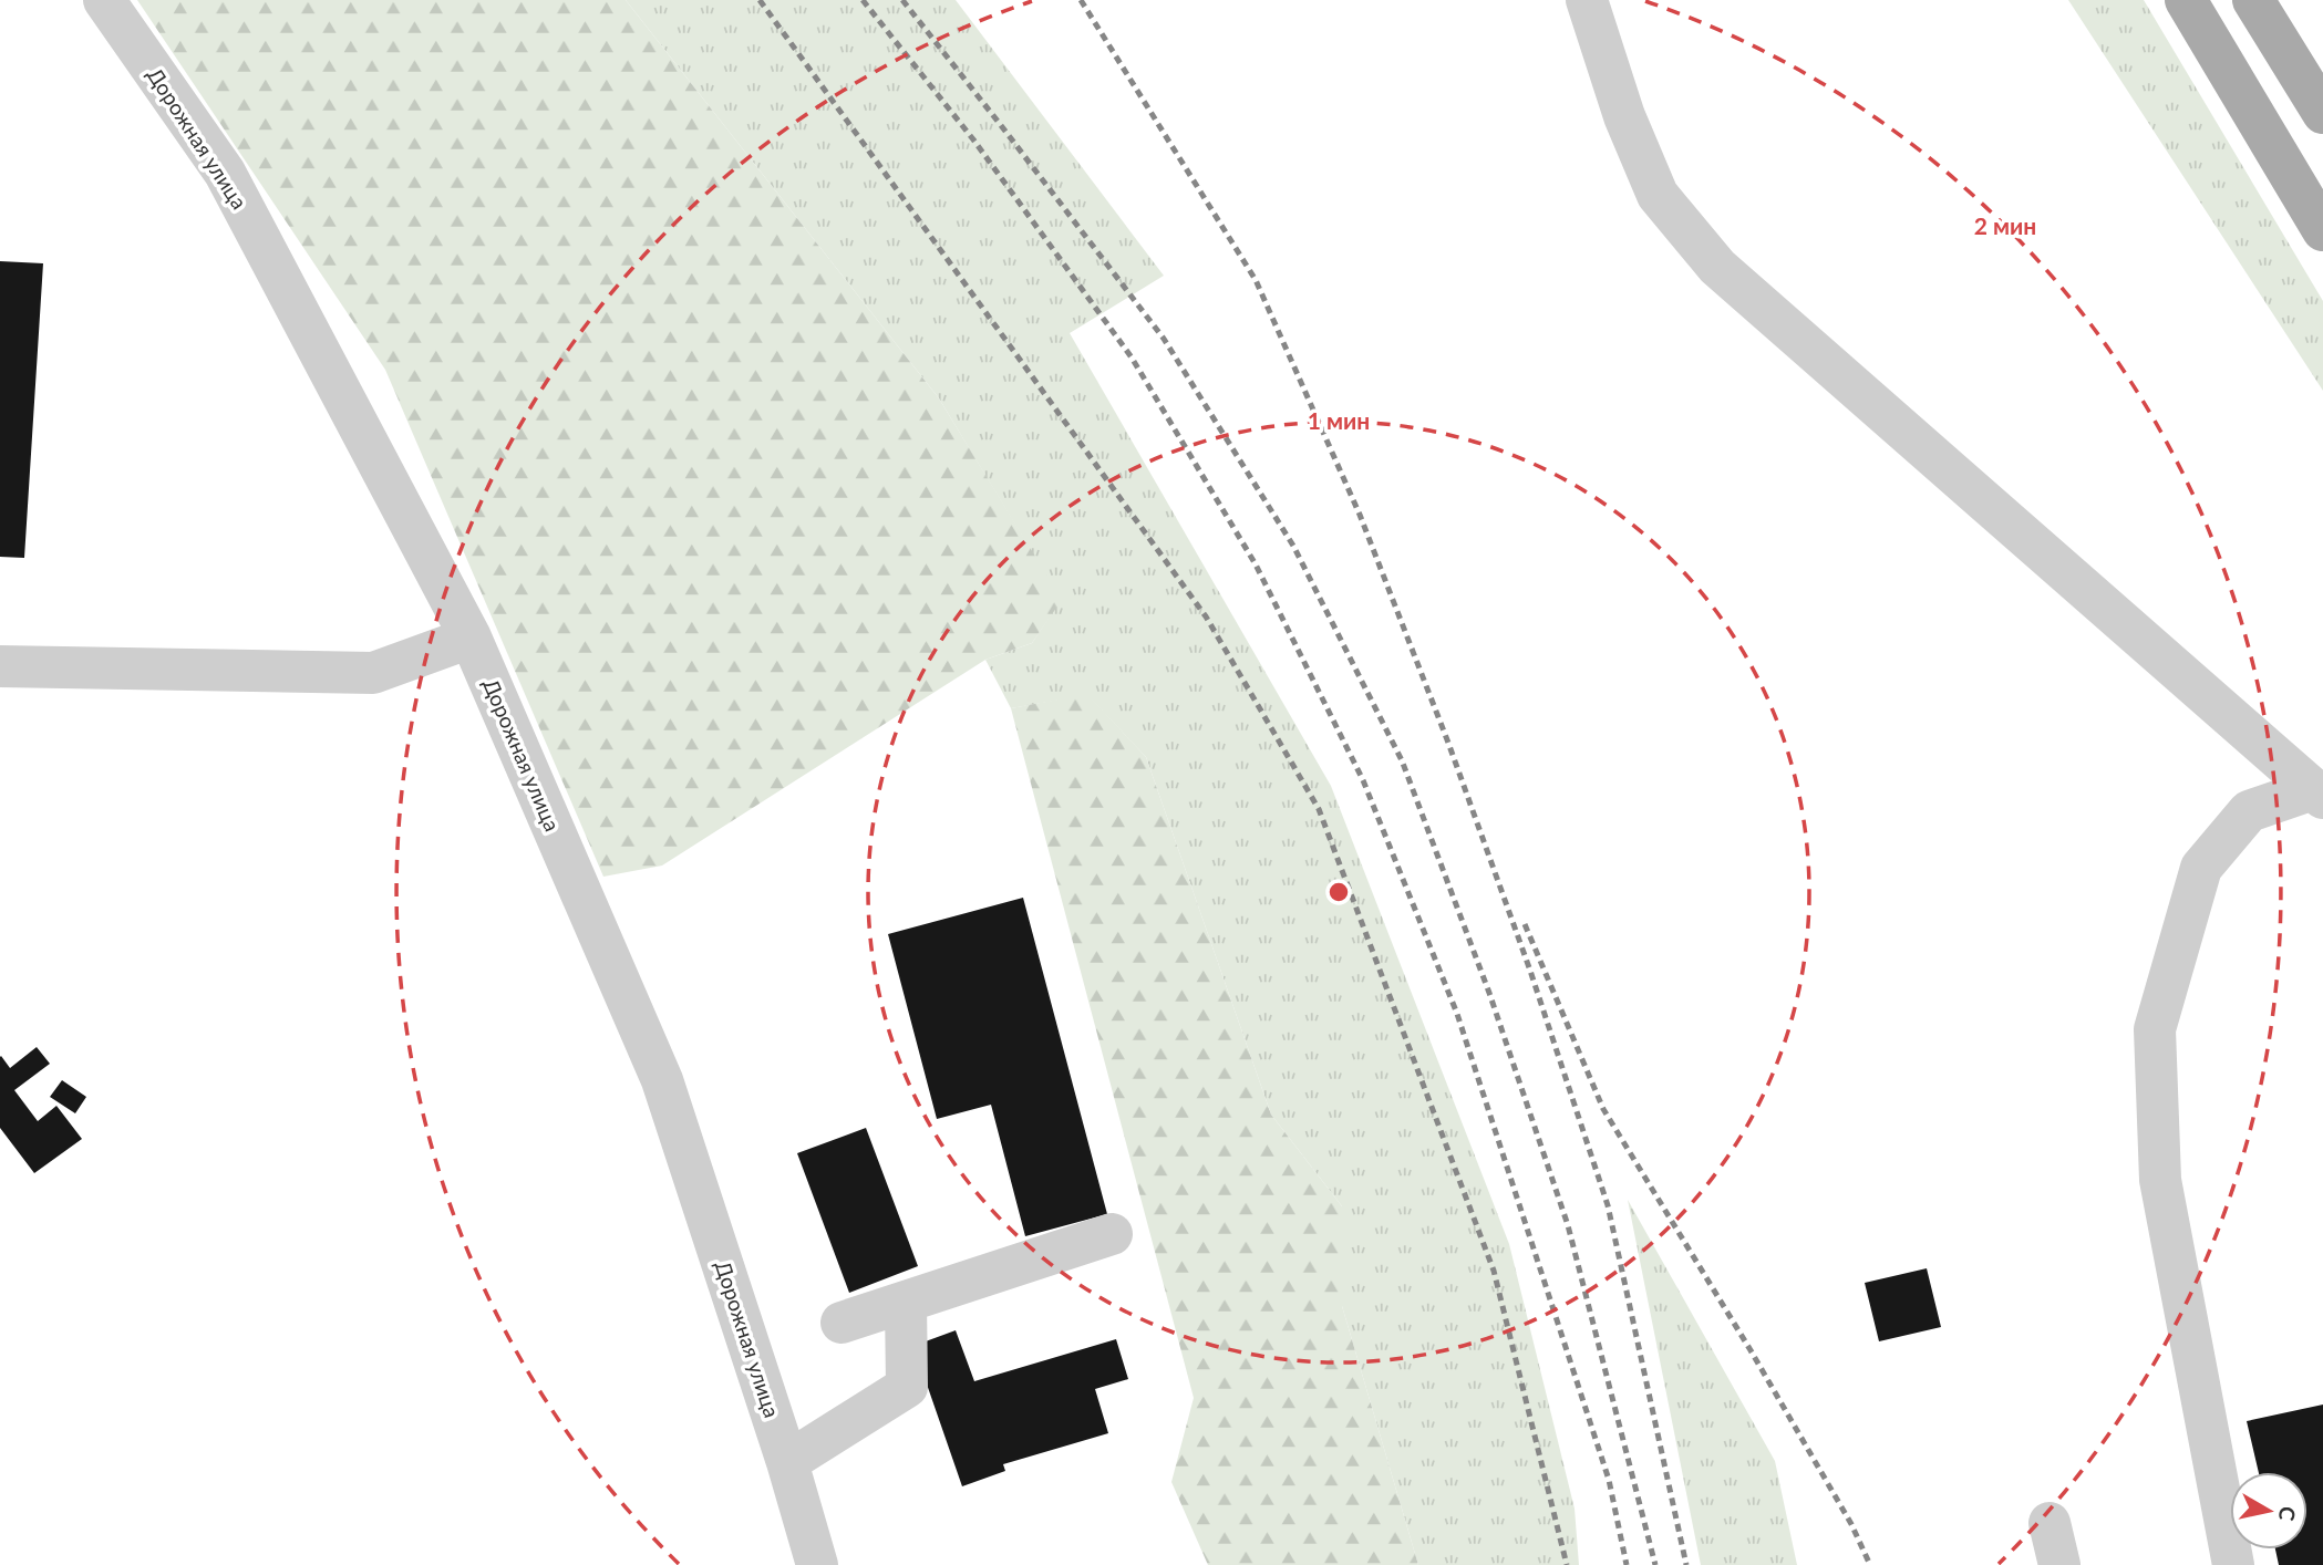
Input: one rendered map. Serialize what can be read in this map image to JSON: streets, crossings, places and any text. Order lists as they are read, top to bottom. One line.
{"streets":{"street":["Дорожная улица"]},"north":"right","rings":["2 мин","1 мин"]}
